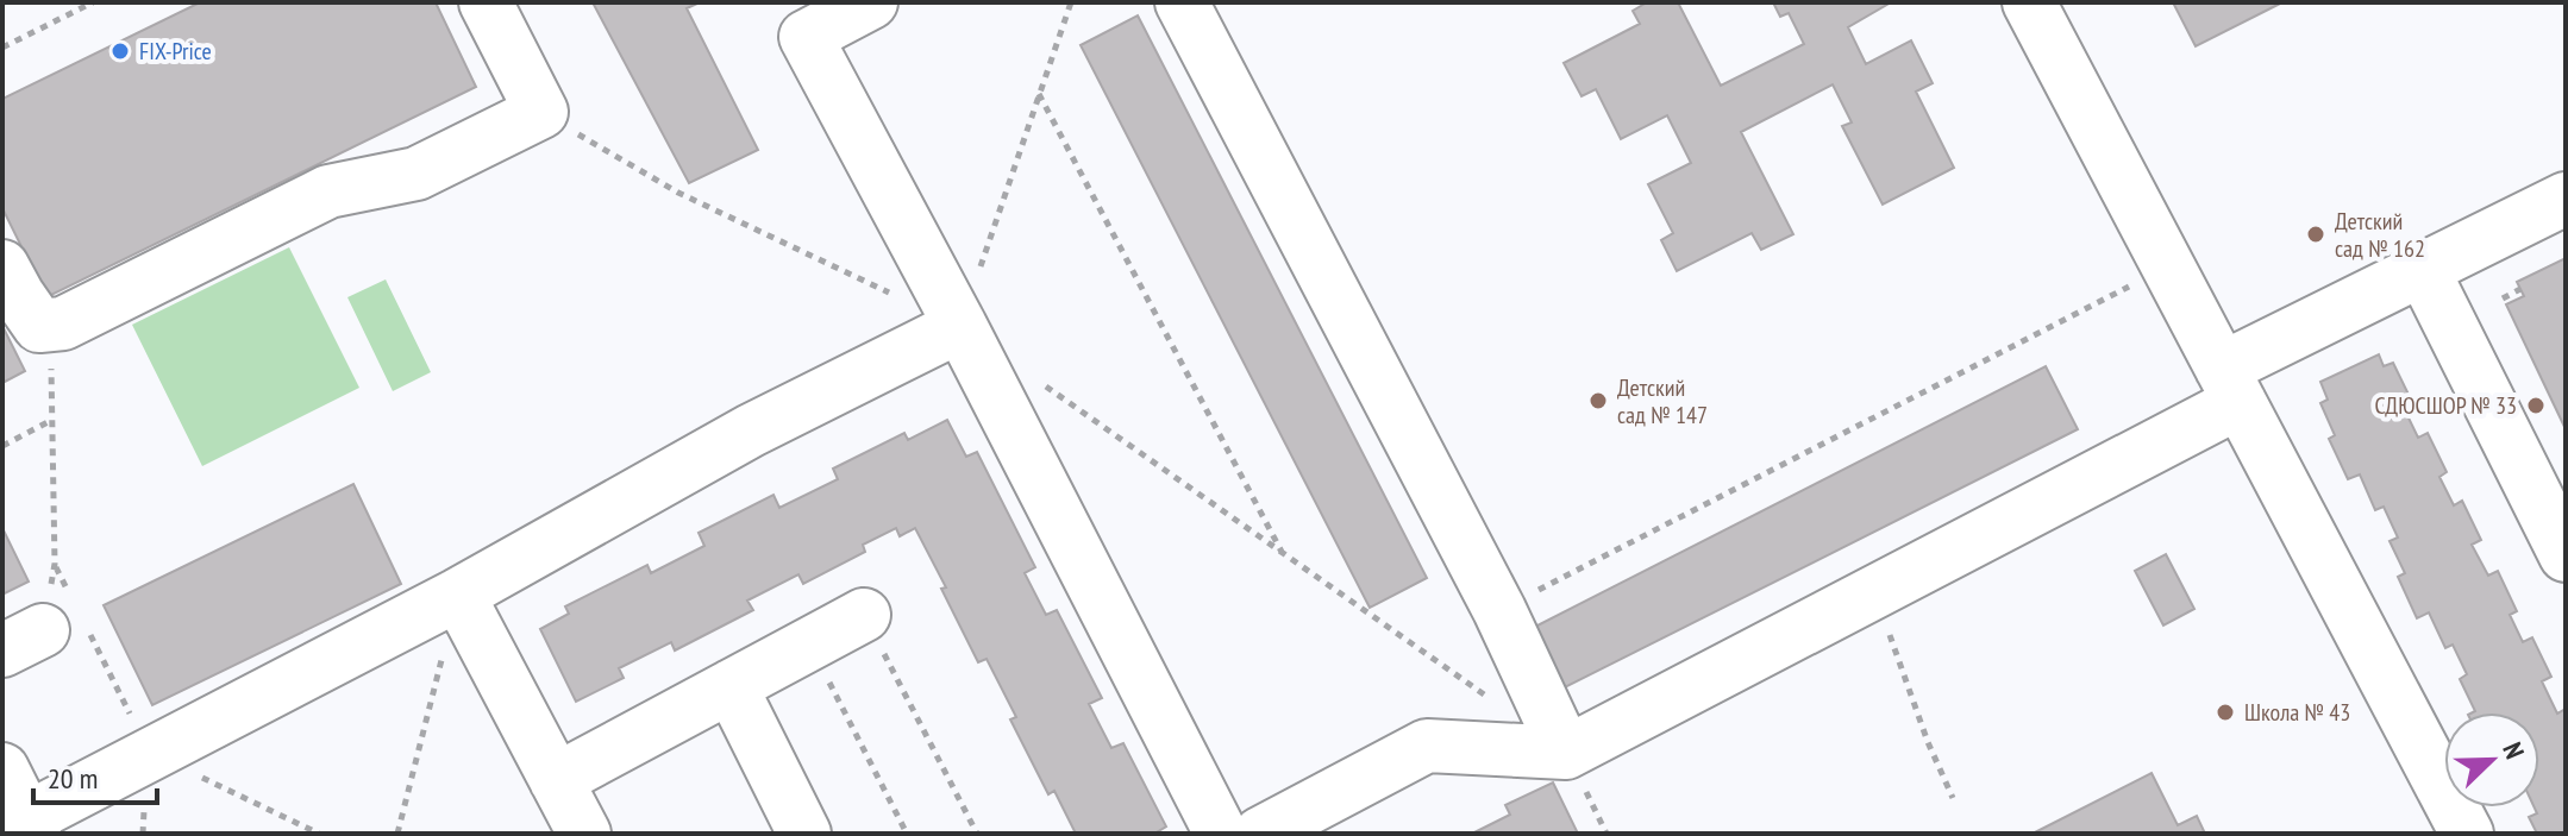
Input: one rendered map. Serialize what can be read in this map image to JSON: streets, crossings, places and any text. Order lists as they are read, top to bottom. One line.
{"places":["FIX-Price","Детский сад № 162","Детский сад № 147","СДЮСШОР № 33","Школа № 43"],"scale_bar":"20 m","north":"top right"}
